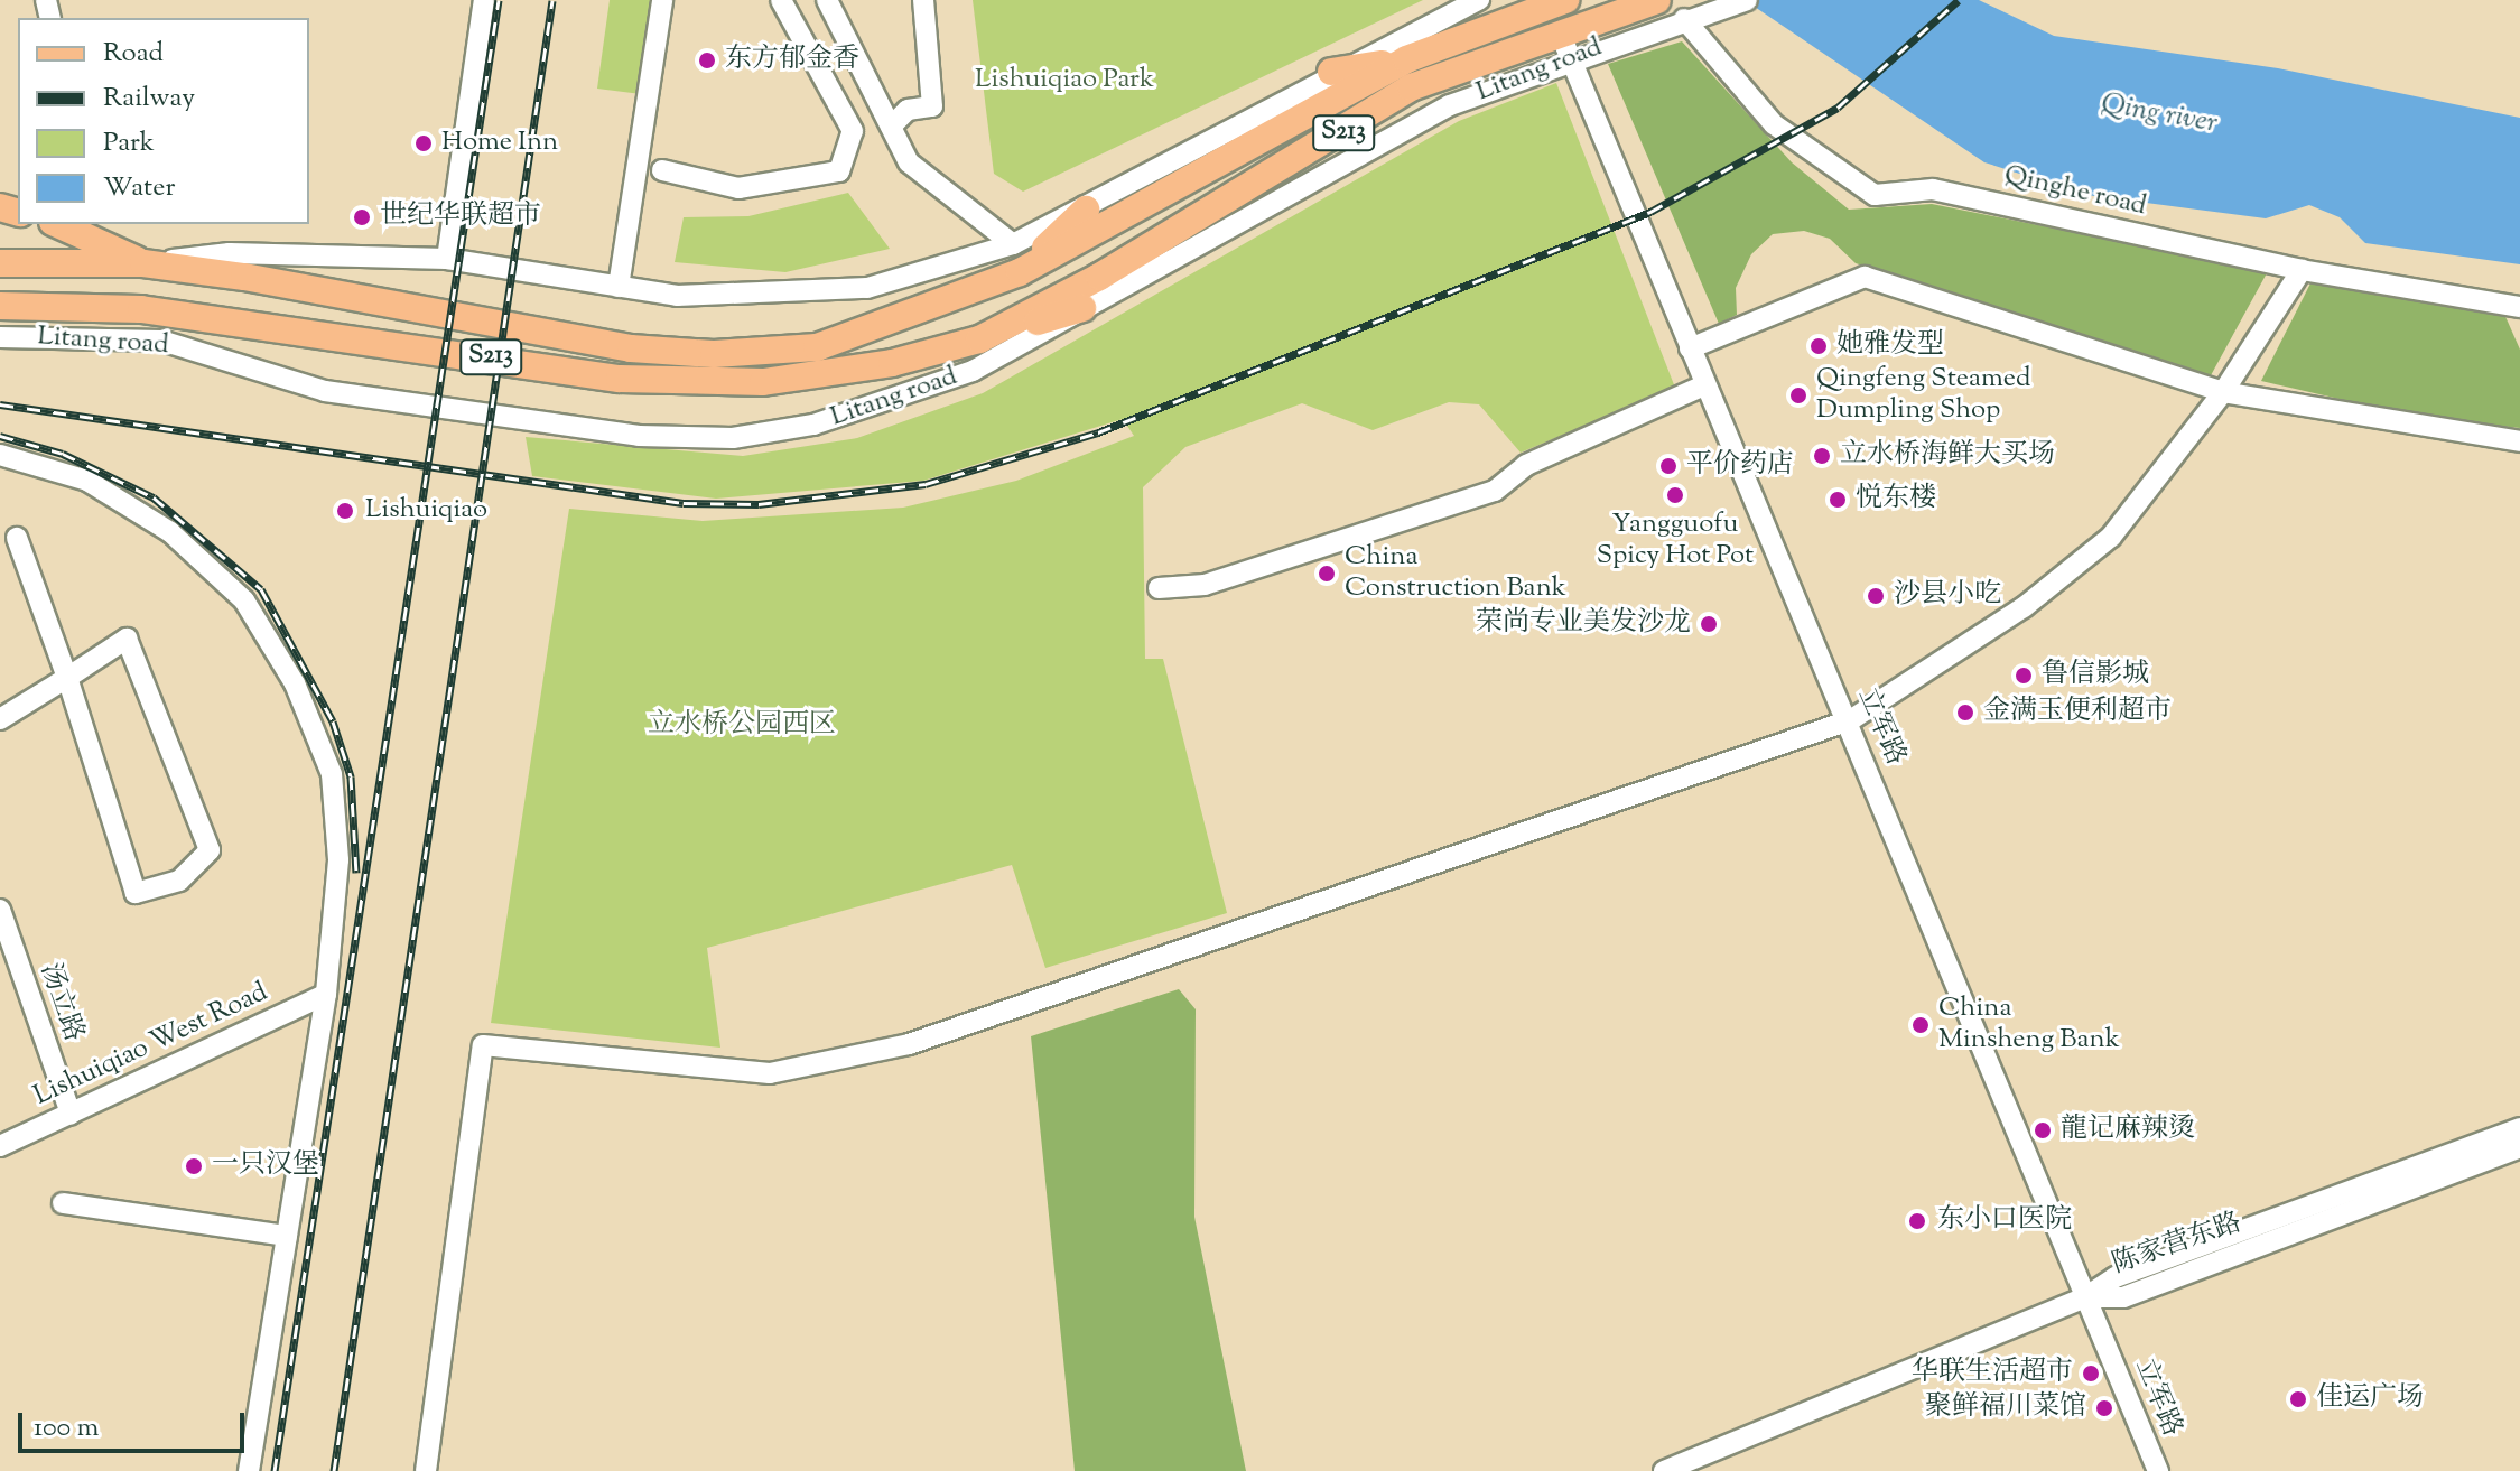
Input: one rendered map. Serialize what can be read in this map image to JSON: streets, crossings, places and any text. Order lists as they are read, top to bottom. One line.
{"streets":{"main road":["Litang road","S213"],"street":["Qinghe road","立军路","汤立路","Lishuiqiao West Road","陈家营东路"]},"crossings":[["Litang road","Qinghe road"],["Litang road","立军路"],["S213","立军路"],["立军路","陈家营东路"],["汤立路","Lishuiqiao West Road"]],"water":["Qing river"],"parks":["Lishuiqiao Park","立水桥公园西区"],"places":["东方郁金香","Home Inn","世纪华联超市","她雅发型","Qingfeng Steamed Dumpling Shop","立水桥海鲜大买场","平价药店","Yangguofu Spicy Hot Pot","悦东楼","Lishuiqiao","China Construction Bank","沙县小吃","荣尚专业美发沙龙","鲁信影城","金满玉便利超市","China Minsheng Bank","龍记麻辣烫","一只汉堡","东小口医院","华联生活超市","佳运广场","聚鲜福川菜馆"],"legend":["Road","Railway","Park","Water"],"scale_bar":"100 m"}
